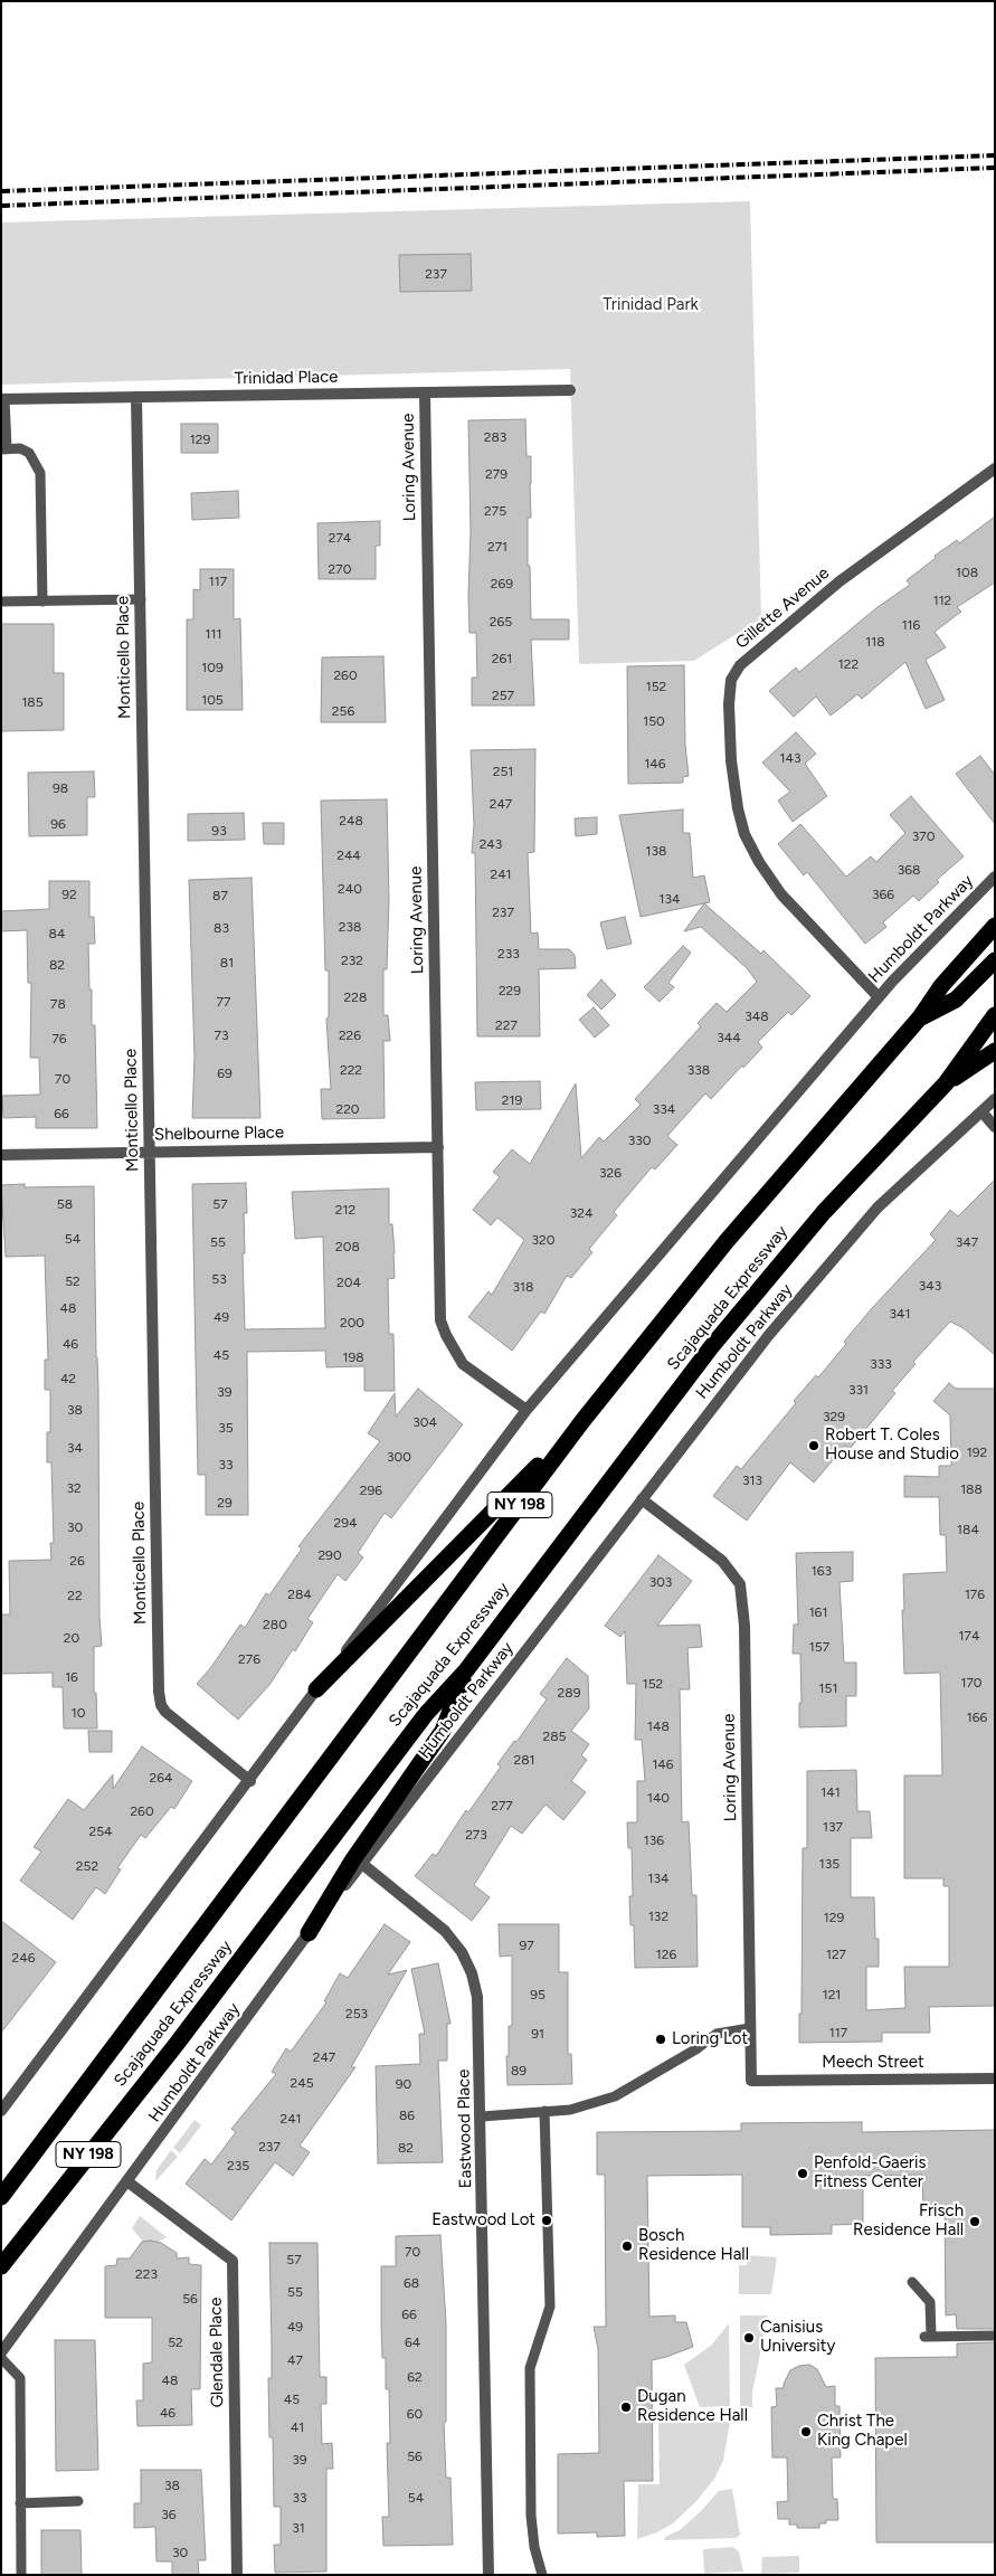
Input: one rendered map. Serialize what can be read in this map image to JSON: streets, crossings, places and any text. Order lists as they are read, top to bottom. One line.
{"streets":{"highway":["Scajaquada Expressway","NY 198"],"street":["Trinidad Place","Loring Avenue","Gillette Avenue","Monticello Place","Humboldt Parkway","Shelbourne Place","Meech Street","Eastwood Place","Glendale Place"]},"crossings":[["Trinidad Place","Loring Avenue"],["Trinidad Place","Monticello Place"],["Loring Avenue","Humboldt Parkway"],["Loring Avenue","Shelbourne Place"],["Loring Avenue","Meech Street"],["Gillette Avenue","Humboldt Parkway"],["Monticello Place","Humboldt Parkway"],["Monticello Place","Shelbourne Place"],["Humboldt Parkway","Eastwood Place"],["Humboldt Parkway","Glendale Place"]],"parks":["Trinidad Park"],"places":["Robert T. Coles House and Studio","Loring Lot","Penfold-Gaeris Fitness Center","Eastwood Lot","Frisch Residence Hall","Bosch Residence Hall","Canisius University","Dugan Residence Hall","Christ The King Chapel"],"house_numbers":["237","283","129","279","275","274","271","270","108","117","269","112","265","116","111","118","261","122","109","260","152","257","105","185","256","150","143","146","251","98","247","248","96","93","370","243","138","244","368","241","240","92","366","87","134","237","238","83","84","233","232","81","82","229","228","77","78","348","227","73","226","344","76","222","338","69","70","219","220","334","66","330","326","58","57","212","324","54","320","55","347","208","53","52","204","343","318","48","341","49","200","46","45","198","333","42","331","39","38","329","304","35","34","192","300","33","313","32","188","296","29","294","30","184","290","26","163","303","284","176","22","161","280","174","20","157","276","16","170","152","151","289","10","166","148","285","281","146","264","141","140","277","260","137","254","273","136","135","252","134","132","129","97","126","127","246","95","121","253","117","91","247","89","245","90","86","241","237","82","235","70","57","223","68","55","56","66","49","52","64","47","62","48","45","46","60","41","56","39","38","33","54","36","31","30"]}
